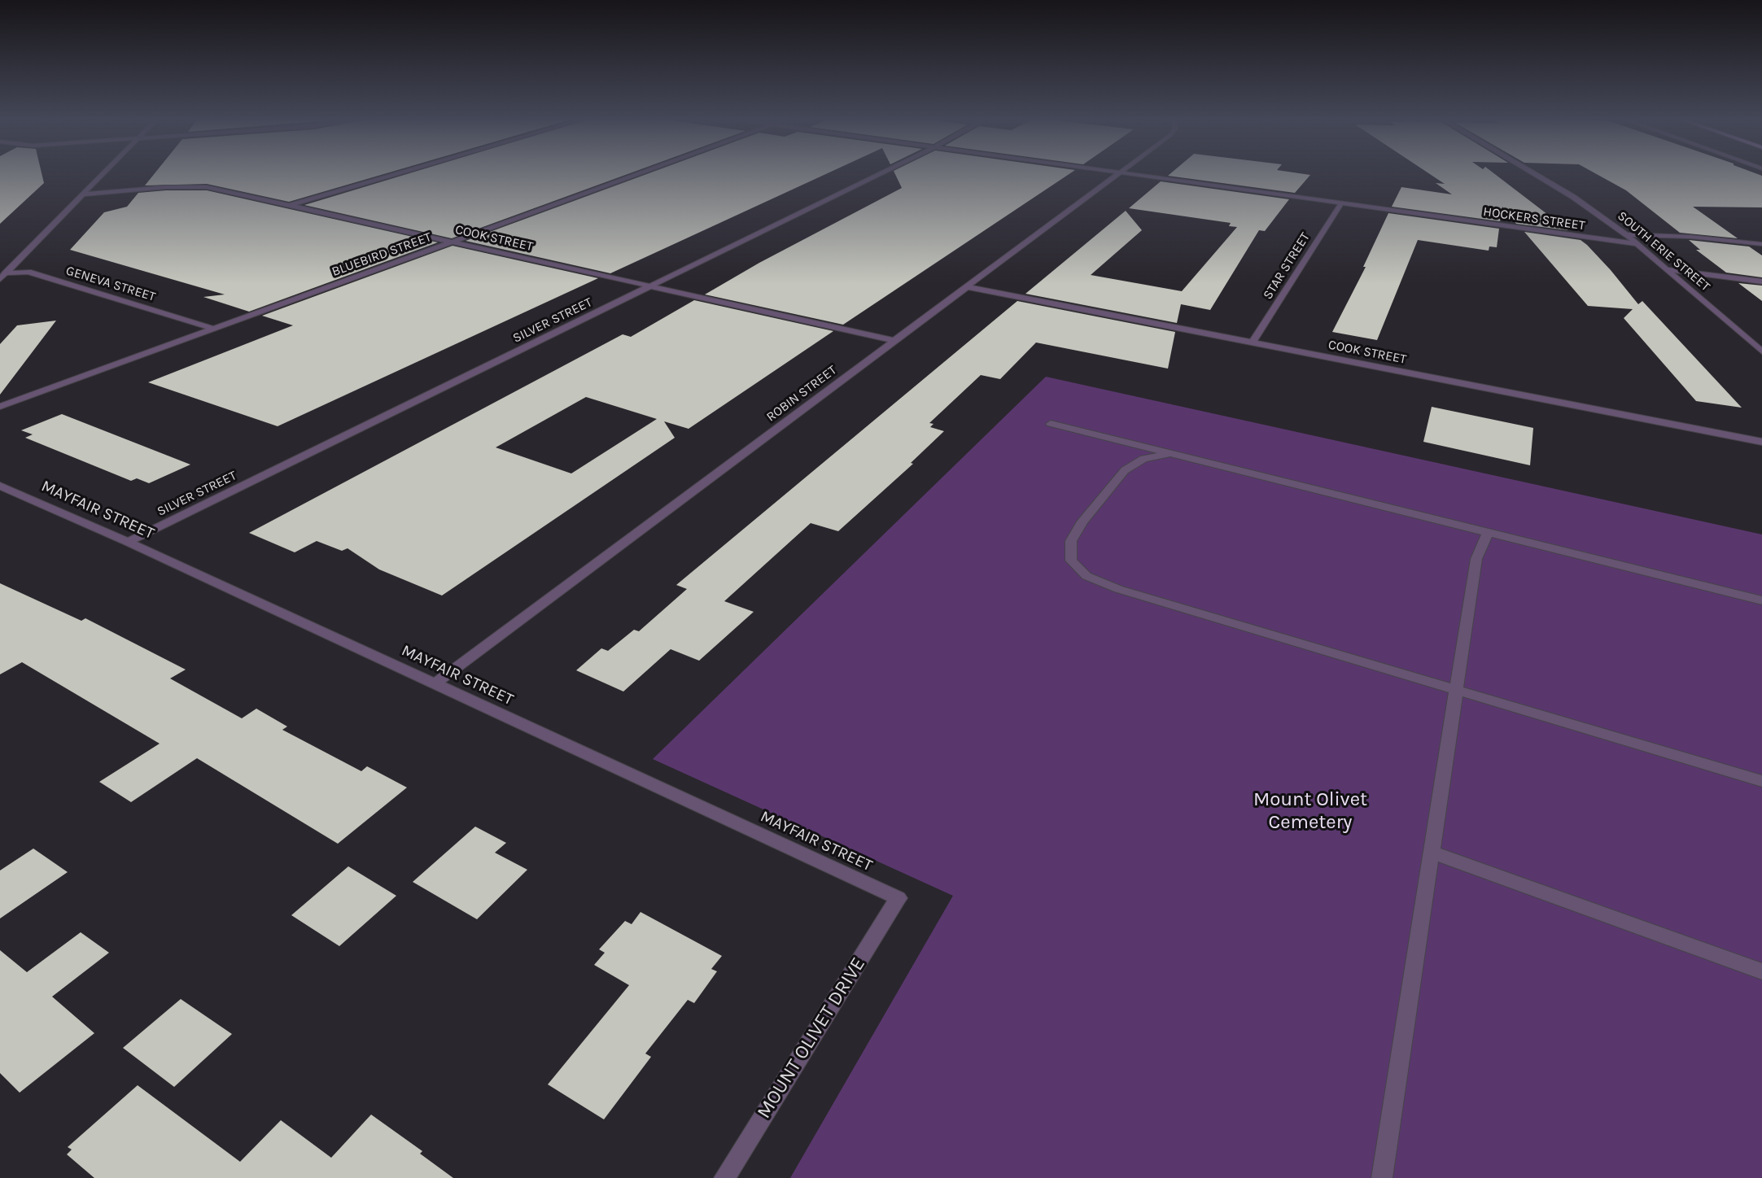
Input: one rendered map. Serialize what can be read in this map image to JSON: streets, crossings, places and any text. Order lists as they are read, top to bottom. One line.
{"streets":{"street":["HOCKERS STREET","COOK STREET","SOUTH ERIE STREET","BLUEBIRD STREET","STAR STREET","GENEVA STREET","SILVER STREET","ROBIN STREET","MAYFAIR STREET","MOUNT OLIVET DRIVE"]},"crossings":[["HOCKERS STREET","SOUTH ERIE STREET"],["HOCKERS STREET","STAR STREET"],["COOK STREET","BLUEBIRD STREET"],["COOK STREET","STAR STREET"],["COOK STREET","SILVER STREET"],["COOK STREET","ROBIN STREET"],["BLUEBIRD STREET","GENEVA STREET"],["SILVER STREET","MAYFAIR STREET"],["ROBIN STREET","MAYFAIR STREET"],["MAYFAIR STREET","MOUNT OLIVET DRIVE"]],"parks":["Mount Olivet Cemetery"]}
